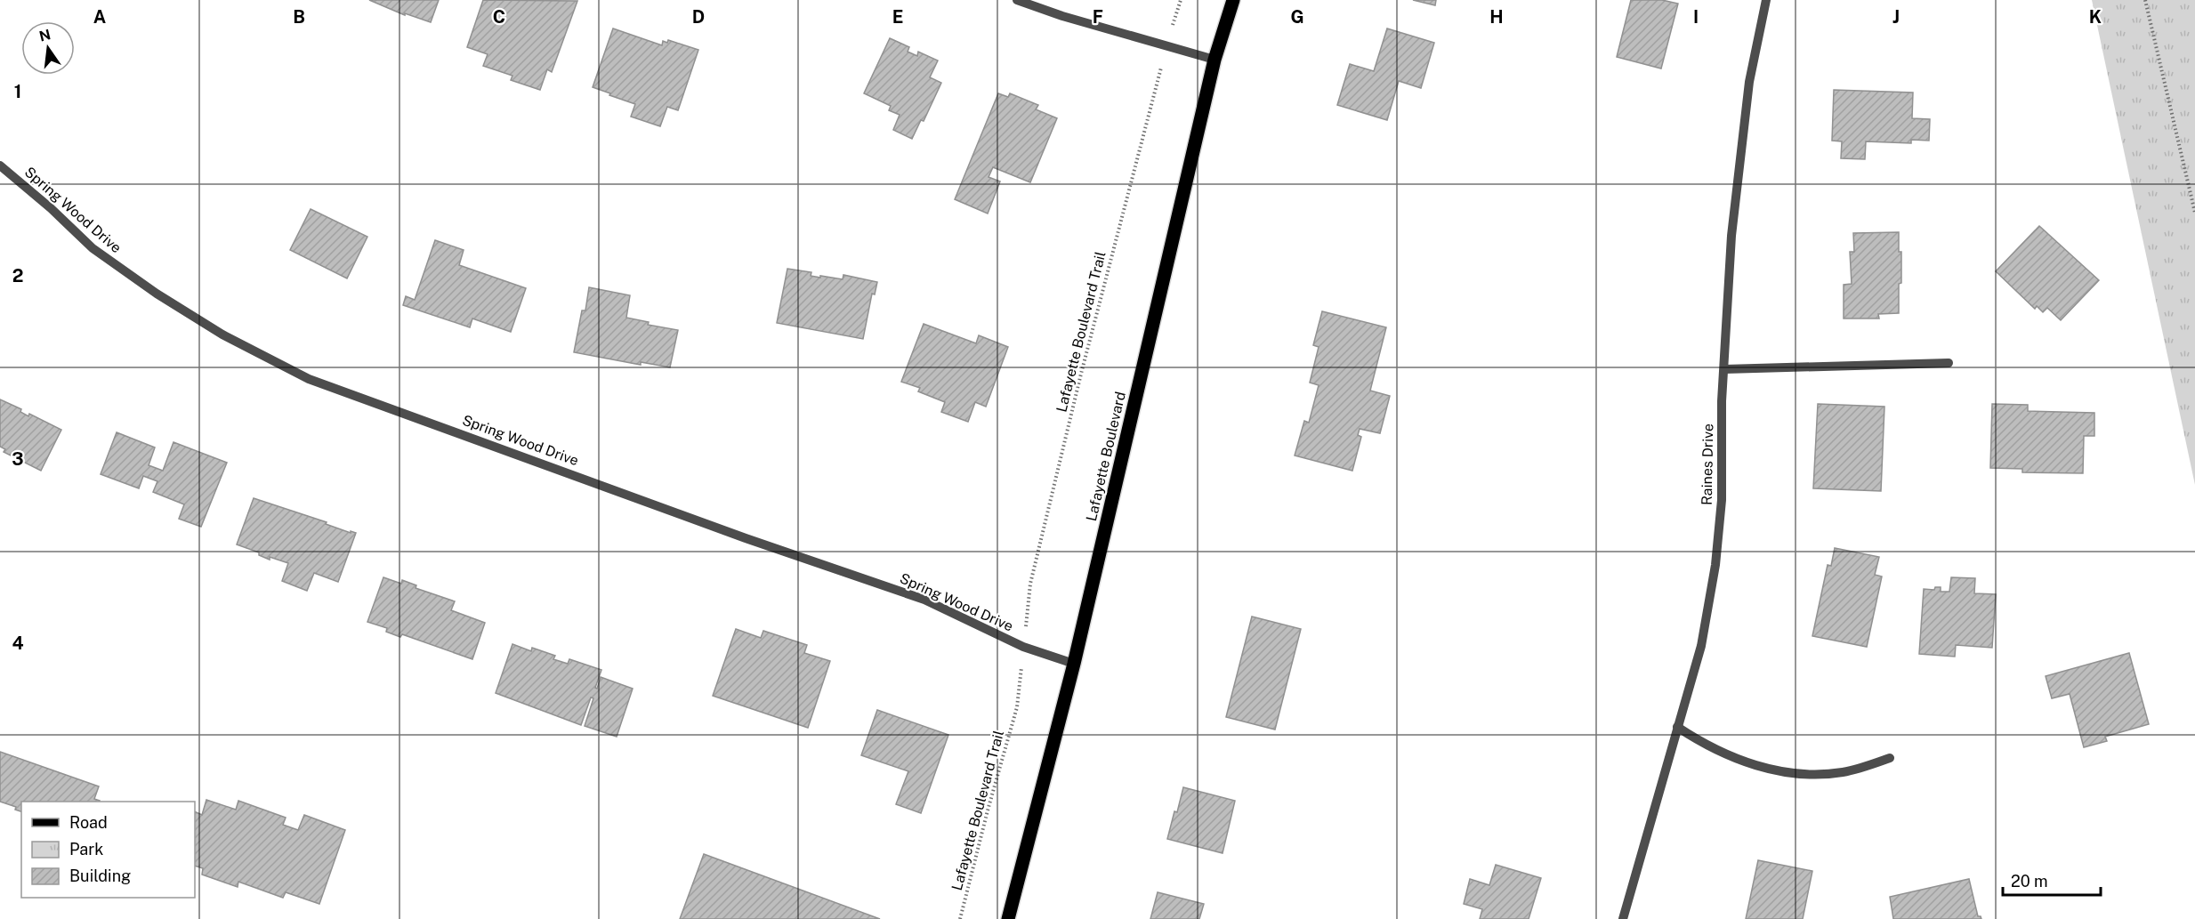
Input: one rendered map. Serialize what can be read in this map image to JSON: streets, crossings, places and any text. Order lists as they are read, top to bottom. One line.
{"streets":{"main road":["Lafayette Boulevard"],"street":["Spring Wood Drive","Raines Drive"],"path":["Lafayette Boulevard Trail"]},"crossings":[["Spring Wood Drive","Lafayette Boulevard"]],"legend":["Road","Park","Building"],"scale_bar":"20 m","north":"top","grid":{"columns":["A","B","C","D","E","F","G","H","I","J","K"],"rows":["1","2","3","4"]}}
